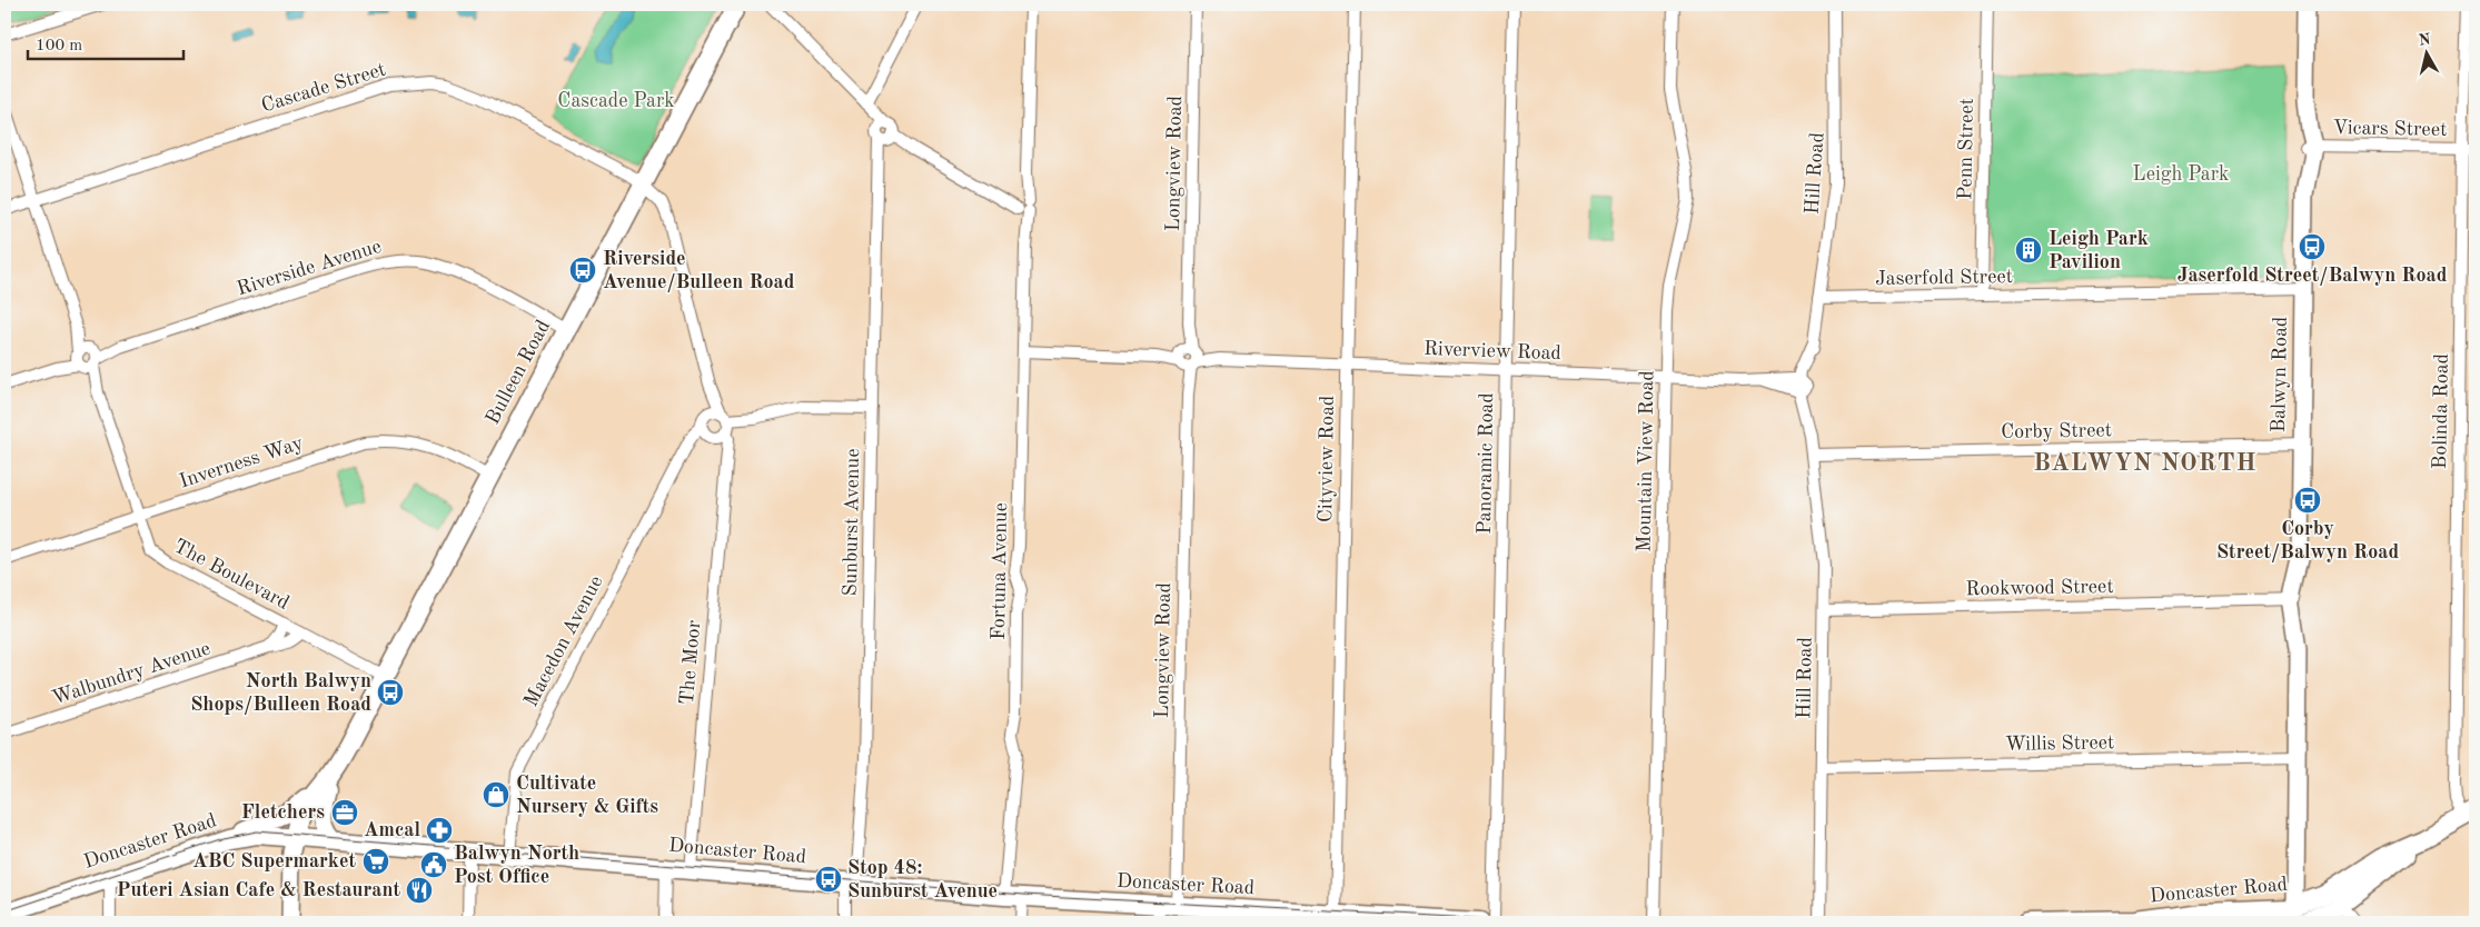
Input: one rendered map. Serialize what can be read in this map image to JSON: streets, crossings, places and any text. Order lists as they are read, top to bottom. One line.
{"streets":{"main road":["Bulleen Road","Doncaster Road"],"street":["Cascade Street","Vicars Street","Penn Street","Longview Road","Hill Road","Riverside Avenue","Jaserfold Street","Riverview Road","Balwyn Road","Bolinda Road","Corby Street","Cityview Road","Mountain View Road","Inverness Way","Panoramic Road","Sunburst Avenue","Fortuna Avenue","The Boulevard","Rookwood Street","Macedon Avenue","The Moor","Walbundry Avenue","Willis Street"]},"crossings":[["Cascade Street","Bulleen Road"],["Cascade Street","The Boulevard"],["Cascade Street","Macedon Avenue"],["Vicars Street","Balwyn Road"],["Vicars Street","Bolinda Road"],["Penn Street","Jaserfold Street"],["Longview Road","Riverview Road"],["Longview Road","Doncaster Road"],["Hill Road","Jaserfold Street"],["Hill Road","Riverview Road"],["Hill Road","Corby Street"],["Hill Road","Rookwood Street"],["Hill Road","Willis Street"],["Riverside Avenue","Bulleen Road"],["Riverside Avenue","The Boulevard"],["Jaserfold Street","Balwyn Road"],["Riverview Road","Cityview Road"],["Riverview Road","Mountain View Road"],["Riverview Road","Panoramic Road"],["Riverview Road","Fortuna Avenue"],["Bulleen Road","Inverness Way"],["Bulleen Road","The Boulevard"],["Bulleen Road","Macedon Avenue"],["Bulleen Road","Doncaster Road"],["Balwyn Road","Corby Street"],["Balwyn Road","Rookwood Street"],["Balwyn Road","Willis Street"],["Balwyn Road","Doncaster Road"],["Bolinda Road","Doncaster Road"],["Cityview Road","Doncaster Road"],["Inverness Way","The Boulevard"],["Sunburst Avenue","Doncaster Road"],["Fortuna Avenue","Doncaster Road"],["The Boulevard","Walbundry Avenue"],["Macedon Avenue","The Moor"],["Macedon Avenue","Doncaster Road"],["The Moor","Doncaster Road"]],"districts":["BALWYN NORTH"],"parks":["Cascade Park","Leigh Park"],"places":{"bus stop":["Jaserfold Street/Balwyn Road","Riverside Avenue/Bulleen Road","Corby Street/Balwyn Road","North Balwyn Shops/Bulleen Road","Stop 48: Sunburst Avenue"],"building":["Leigh Park Pavilion"],"shop":["Cultivate Nursery & Gifts"],"office":["Fletchers"],"pharmacy":["Amcal"],"supermarket":["ABC Supermarket"],"public building":["Balwyn North Post Office"],"restaurant":["Puteri Asian Cafe & Restaurant"]},"scale_bar":"100 m","north":"top"}
